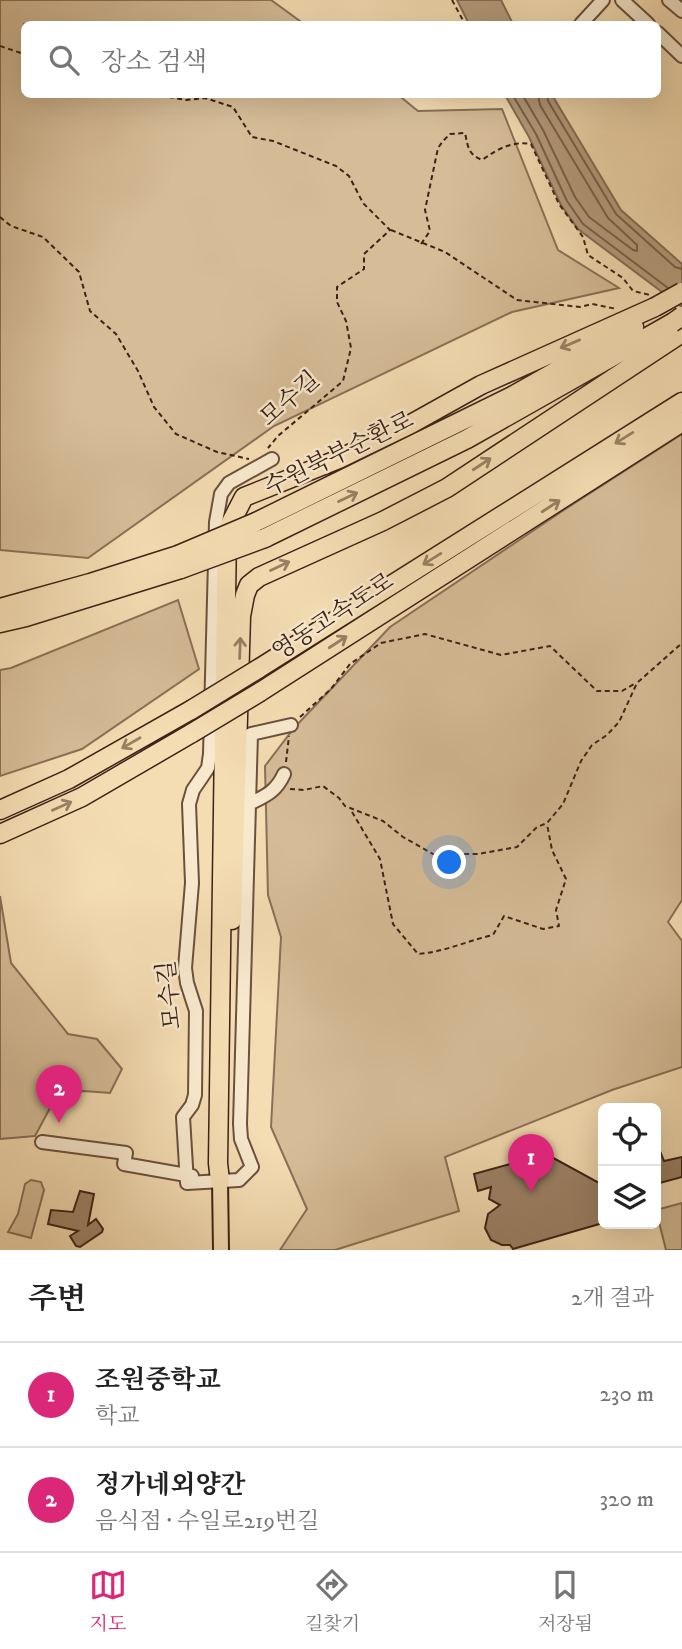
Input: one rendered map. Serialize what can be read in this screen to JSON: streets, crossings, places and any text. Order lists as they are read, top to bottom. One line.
{"streets":{"highway":["수원북부순환로","영동고속도로"],"street":["모수길"]},"page":{"search":"장소 검색","pins":["2","1"],"heading":["주변","2개 결과"],"list":[{"mark":"1","name":"조원중학교","note":"학교","value":"230 m"},{"mark":"2","name":"정가네외양간","note":"음식점 · 수일로219번길","value":"320 m"}],"nav":["지도","길찾기","저장됨"]}}
